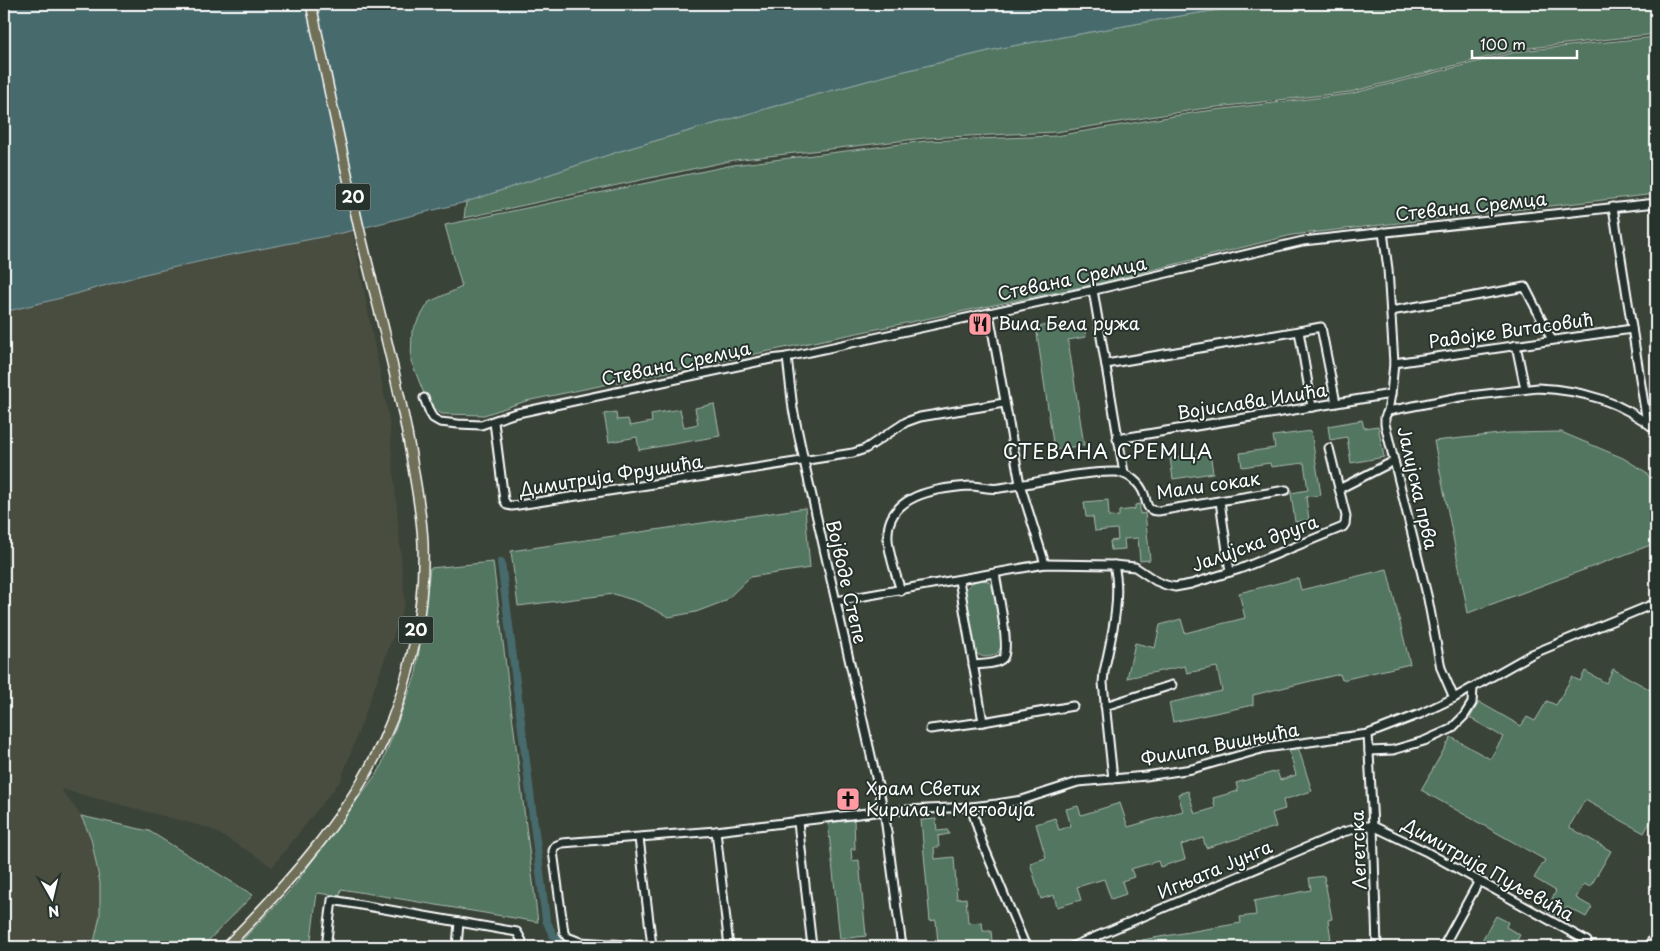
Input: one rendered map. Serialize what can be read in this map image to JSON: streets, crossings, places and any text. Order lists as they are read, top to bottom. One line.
{"streets":{"main road":["20"],"street":["Стевана Сремца","Радојке Витасовић","Војислава Илића","Димитрија Фрушића","Мали сокак","Јалијска прва","Јалијска друга","Војводе Степе","Филипа Вишњића","Легетска","Игњата Јунга","Димитрија Пуљевића"]},"crossings":[["Стевана Сремца","Димитрија Фрушића"],["Стевана Сремца","Војводе Степе"],["Димитрија Фрушића","Војводе Степе"],["Јалијска прва","Филипа Вишњића"],["Јалијска друга","Војводе Степе"],["Војводе Степе","Филипа Вишњића"],["Филипа Вишњића","Легетска"],["Легетска","Игњата Јунга"],["Легетска","Димитрија Пуљевића"],["Игњата Јунга","Димитрија Пуљевића"]],"districts":["СТЕВАНА СРЕМЦА"],"places":{"restaurant":["Вила Бела ружа"],"church":["Храм Светих Кирила и Методија"]},"scale_bar":"100 m","north":"bottom"}
